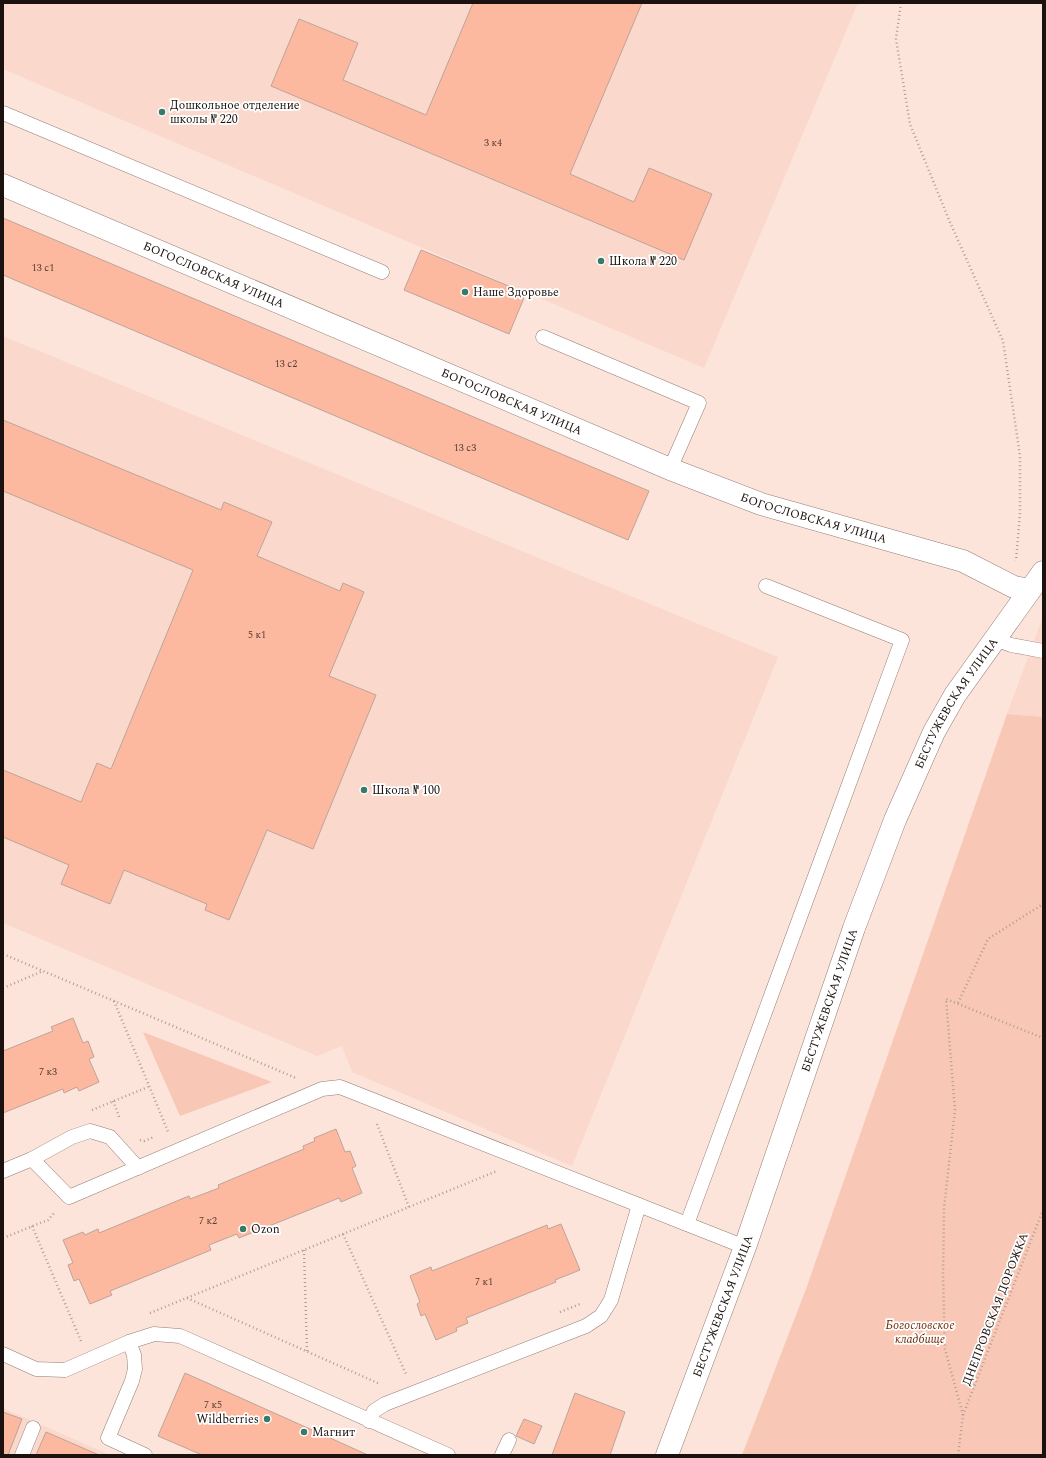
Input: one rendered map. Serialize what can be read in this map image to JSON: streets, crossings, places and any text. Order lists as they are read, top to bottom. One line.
{"streets":{"street":["БОГОСЛОВСКАЯ УЛИЦА","БЕСТУЖЕВСКАЯ УЛИЦА"],"path":["ДНЕПРОВСКАЯ ДОРОЖКА"]},"crossings":[["БОГОСЛОВСКАЯ УЛИЦА","БЕСТУЖЕВСКАЯ УЛИЦА"]],"parks":["Богословское кладбище"],"places":["Дошкольное отделение школы № 220","Школа № 220","Наше Здоровье","Школа № 100","Ozon","Wildberries","Магнит"],"house_numbers":["3 к4","13 с1","13 с2","13 с3","5 к1","7 к3","7 к2","7 к1","7 к5"]}
